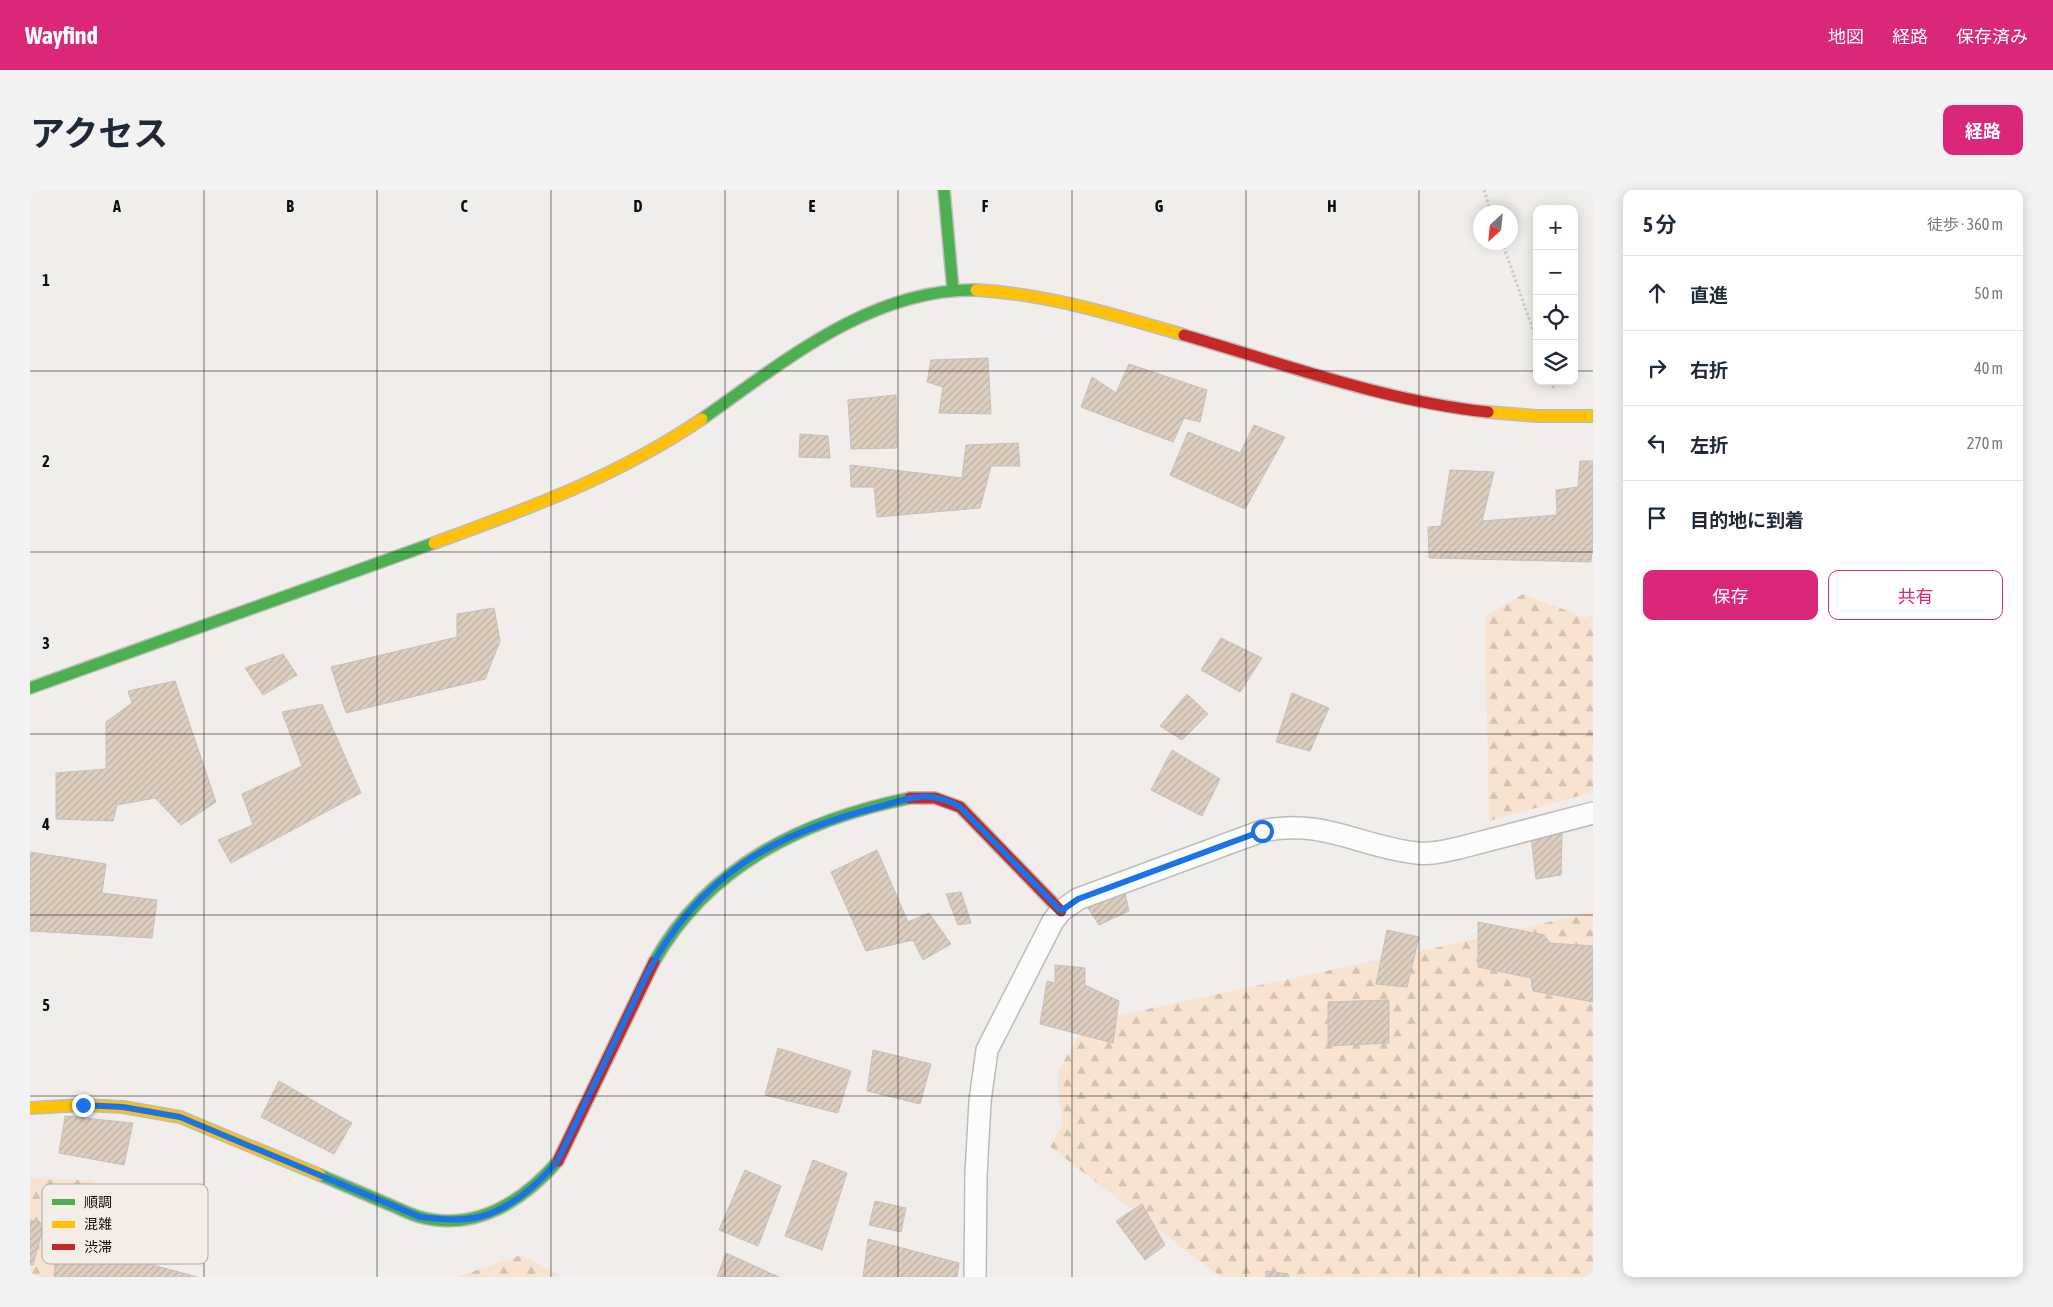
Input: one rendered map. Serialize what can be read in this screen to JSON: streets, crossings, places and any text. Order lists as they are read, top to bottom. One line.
{"legend":["順調","混雑","渋滞"],"north":"bottom left","page":{"header":"Wayfind","nav":["地図","経路","保存済み"],"title":"アクセス","buttons":["経路",["保存","共有"]],"heading":["5 分","徒歩 · 360 m"],"map_buttons":["+","−"],"list":[["直進","50 m"],["右折","40 m"],["左折","270 m"],"目的地に到着"]},"grid":{"columns":["A","B","C","D","E","F","G","H"],"rows":["1","2","3","4","5"]}}
